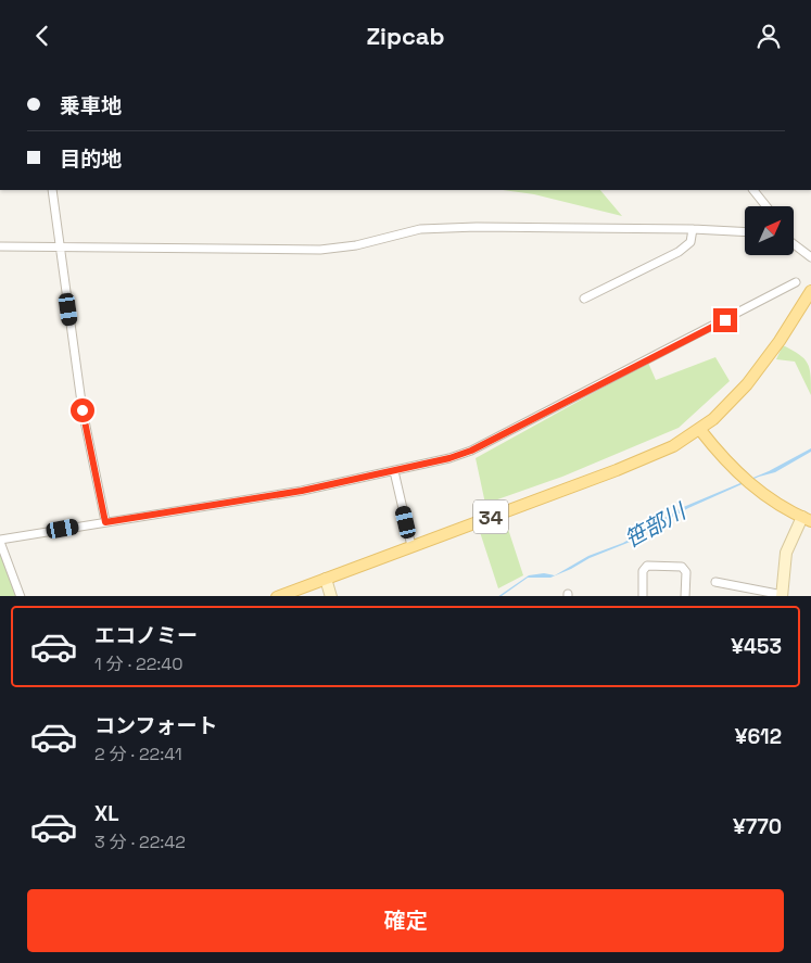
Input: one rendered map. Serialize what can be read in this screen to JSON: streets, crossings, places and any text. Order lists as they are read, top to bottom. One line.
{"streets":{"main road":["34"]},"water":["笹部川"],"north":"top right","page":{"header":"Zipcab","banner":["乗車地","目的地"],"list":[{"name":"エコノミー","note":"1 分 · 22:40","value":"¥453"},{"name":"コンフォート","note":"2 分 · 22:41","value":"¥612"},{"name":"XL","note":"3 分 · 22:42","value":"¥770"}],"buttons":"確定"}}
